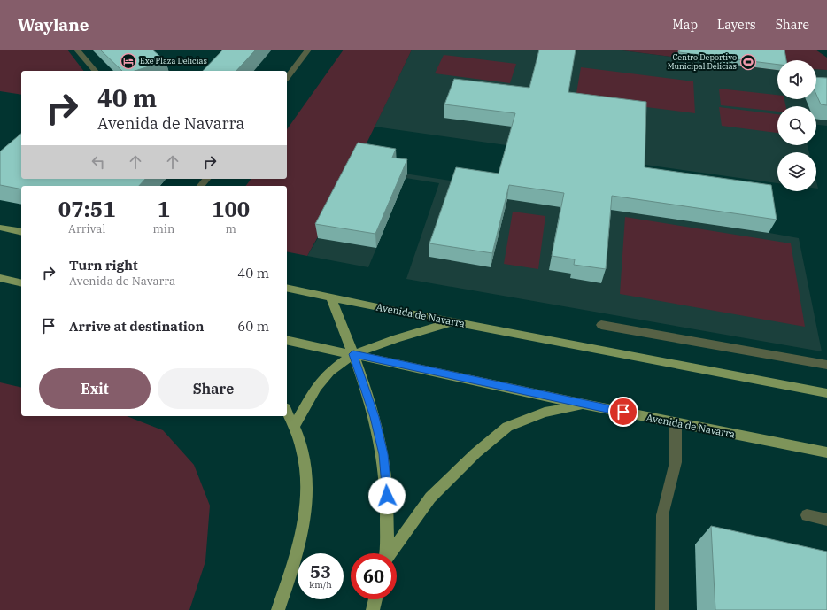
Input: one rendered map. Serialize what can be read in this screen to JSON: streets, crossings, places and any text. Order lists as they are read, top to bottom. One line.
{"streets":{"main road":["Avenida de Navarra"]},"places":{"hotel":["Exe Plaza Delicias"],"sports":["Centro Deportivo Municipal Delicias"]},"page":{"header":"Waylane","nav":["Map","Layers","Share"],"turn":["40 m","Avenida de Navarra"],"eta":["07:51","Arrival","1","min","100","m"],"list":[{"name":"Turn right","note":"Avenida de Navarra","value":"40 m"},{"name":"Arrive at destination","value":"60 m"}],"buttons":["Exit","Share"],"speed":"53 km/h","limit":"60"}}
